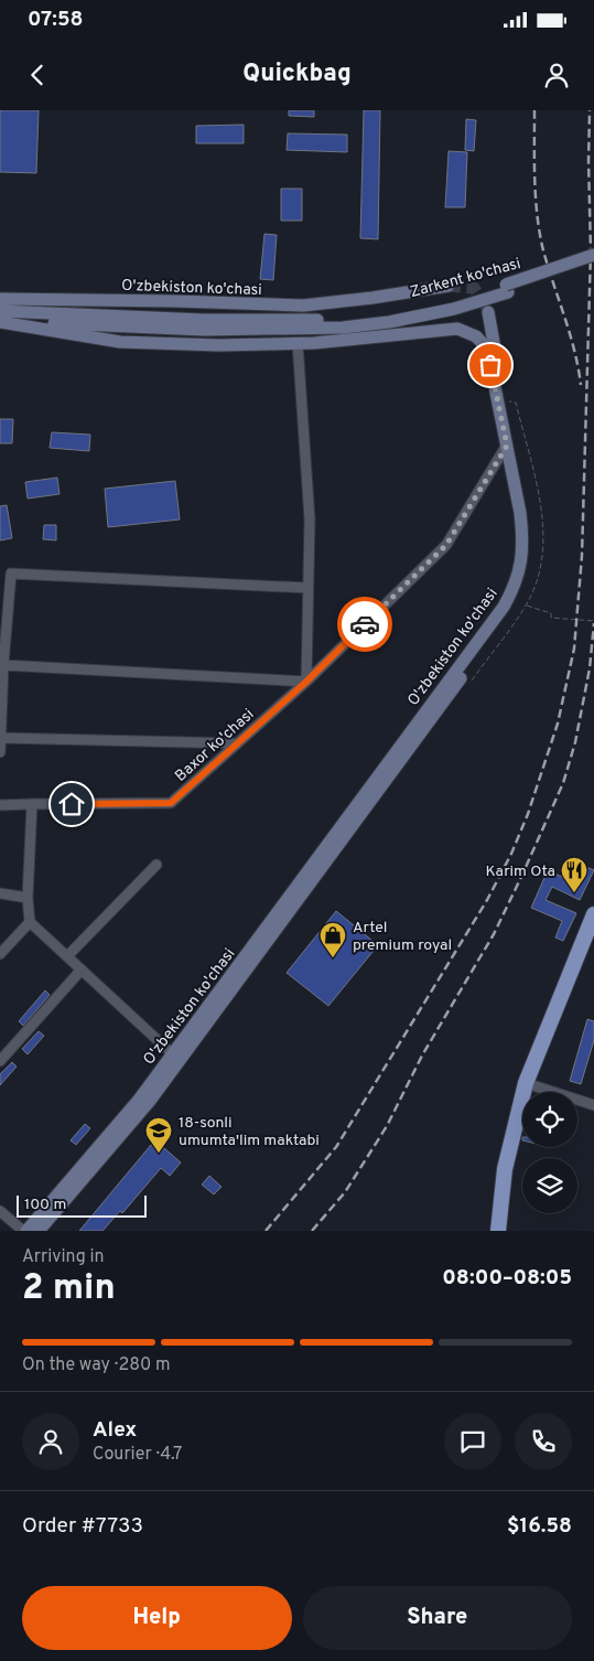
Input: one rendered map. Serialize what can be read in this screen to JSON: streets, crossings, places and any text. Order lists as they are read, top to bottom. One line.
{"streets":{"main road":["Zarkent ko'chasi","O'zbekiston ko'chasi"],"street":["Baxor ko'chasi"]},"crossings":[["Zarkent ko'chasi","O'zbekiston ko'chasi"],["O'zbekiston ko'chasi","Baxor ko'chasi"]],"places":{"restaurant":["Karim Ota"],"shop":["Artel premium royal"],"school or university":["18-sonli umumta'lim maktabi"]},"scale_bar":"100 m","page":{"status":"07:58","header":"Quickbag","scale":"100 m","heading":["2 min","Arriving in","08:00–08:05"],"panel":["Alex","Courier · 4.7","Order #7733","$16.58"],"bar":"On the way · 280 m","buttons":["Help","Share"]}}
